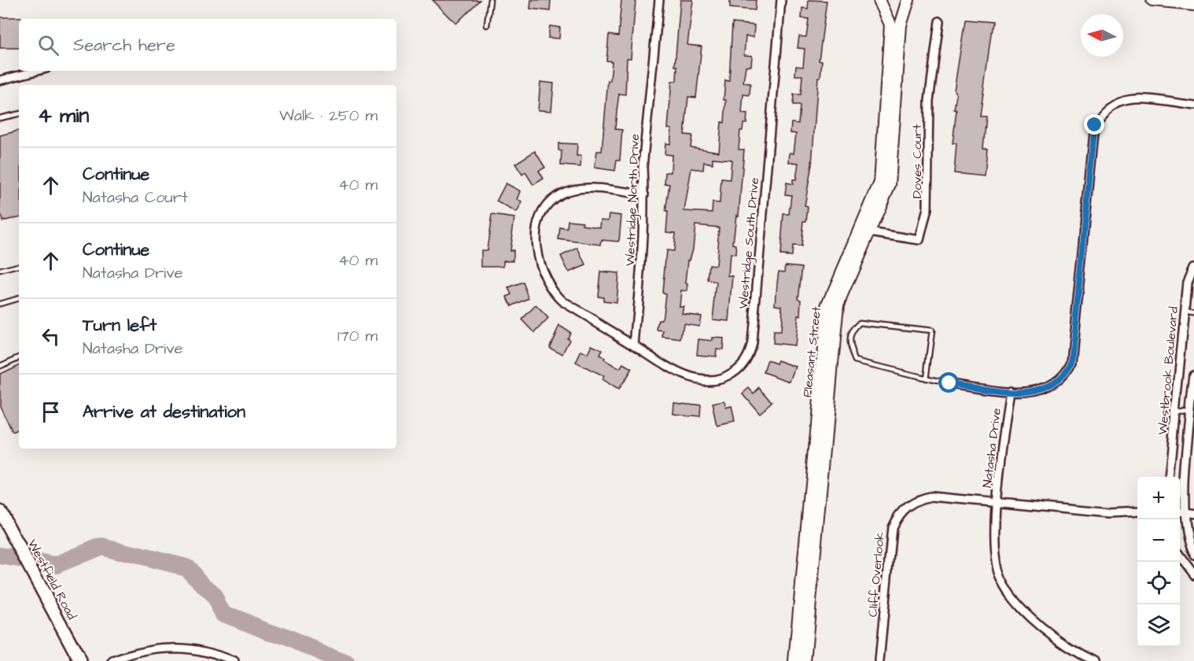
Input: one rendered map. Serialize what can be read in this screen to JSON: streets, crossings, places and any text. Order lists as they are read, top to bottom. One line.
{"streets":{"main road":["Pleasant Street","Westfield Road"],"street":["Doves Court","Westridge North Drive","Westridge South Drive","Westbrook Boulevard","Natasha Drive","Cliff Overlook"]},"crossings":[["Doves Court","Pleasant Street"],["Westridge North Drive","Westridge South Drive"],["Natasha Drive","Cliff Overlook"]],"north":"left","page":{"search":"Search here","heading":["4 min","Walk · 250 m"],"list":[["Continue","Natasha Court","40 m"],["Continue","Natasha Drive","40 m"],["Turn left","Natasha Drive","170 m"],"Arrive at destination"],"map_buttons":["+","−"]}}
